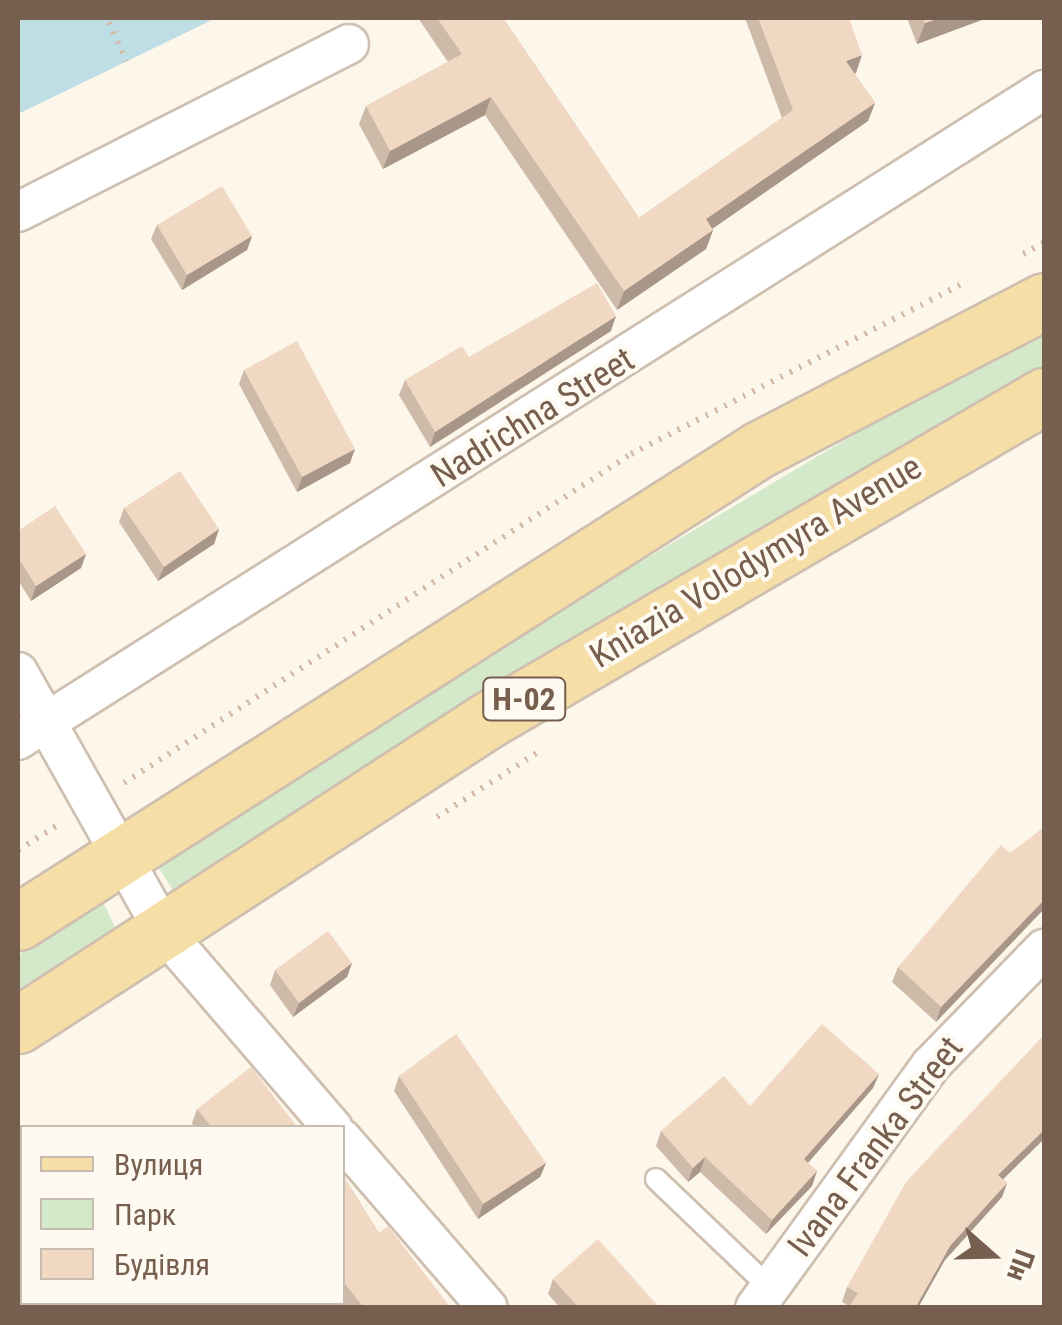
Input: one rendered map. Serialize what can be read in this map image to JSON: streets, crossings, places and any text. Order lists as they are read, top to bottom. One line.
{"streets":{"main road":["Kniazia Volodymyra Avenue","Н-02"],"street":["Nadrichna Street","Ivana Franka Street"]},"legend":["Вулиця","Парк","Будівля"],"north":"right"}
